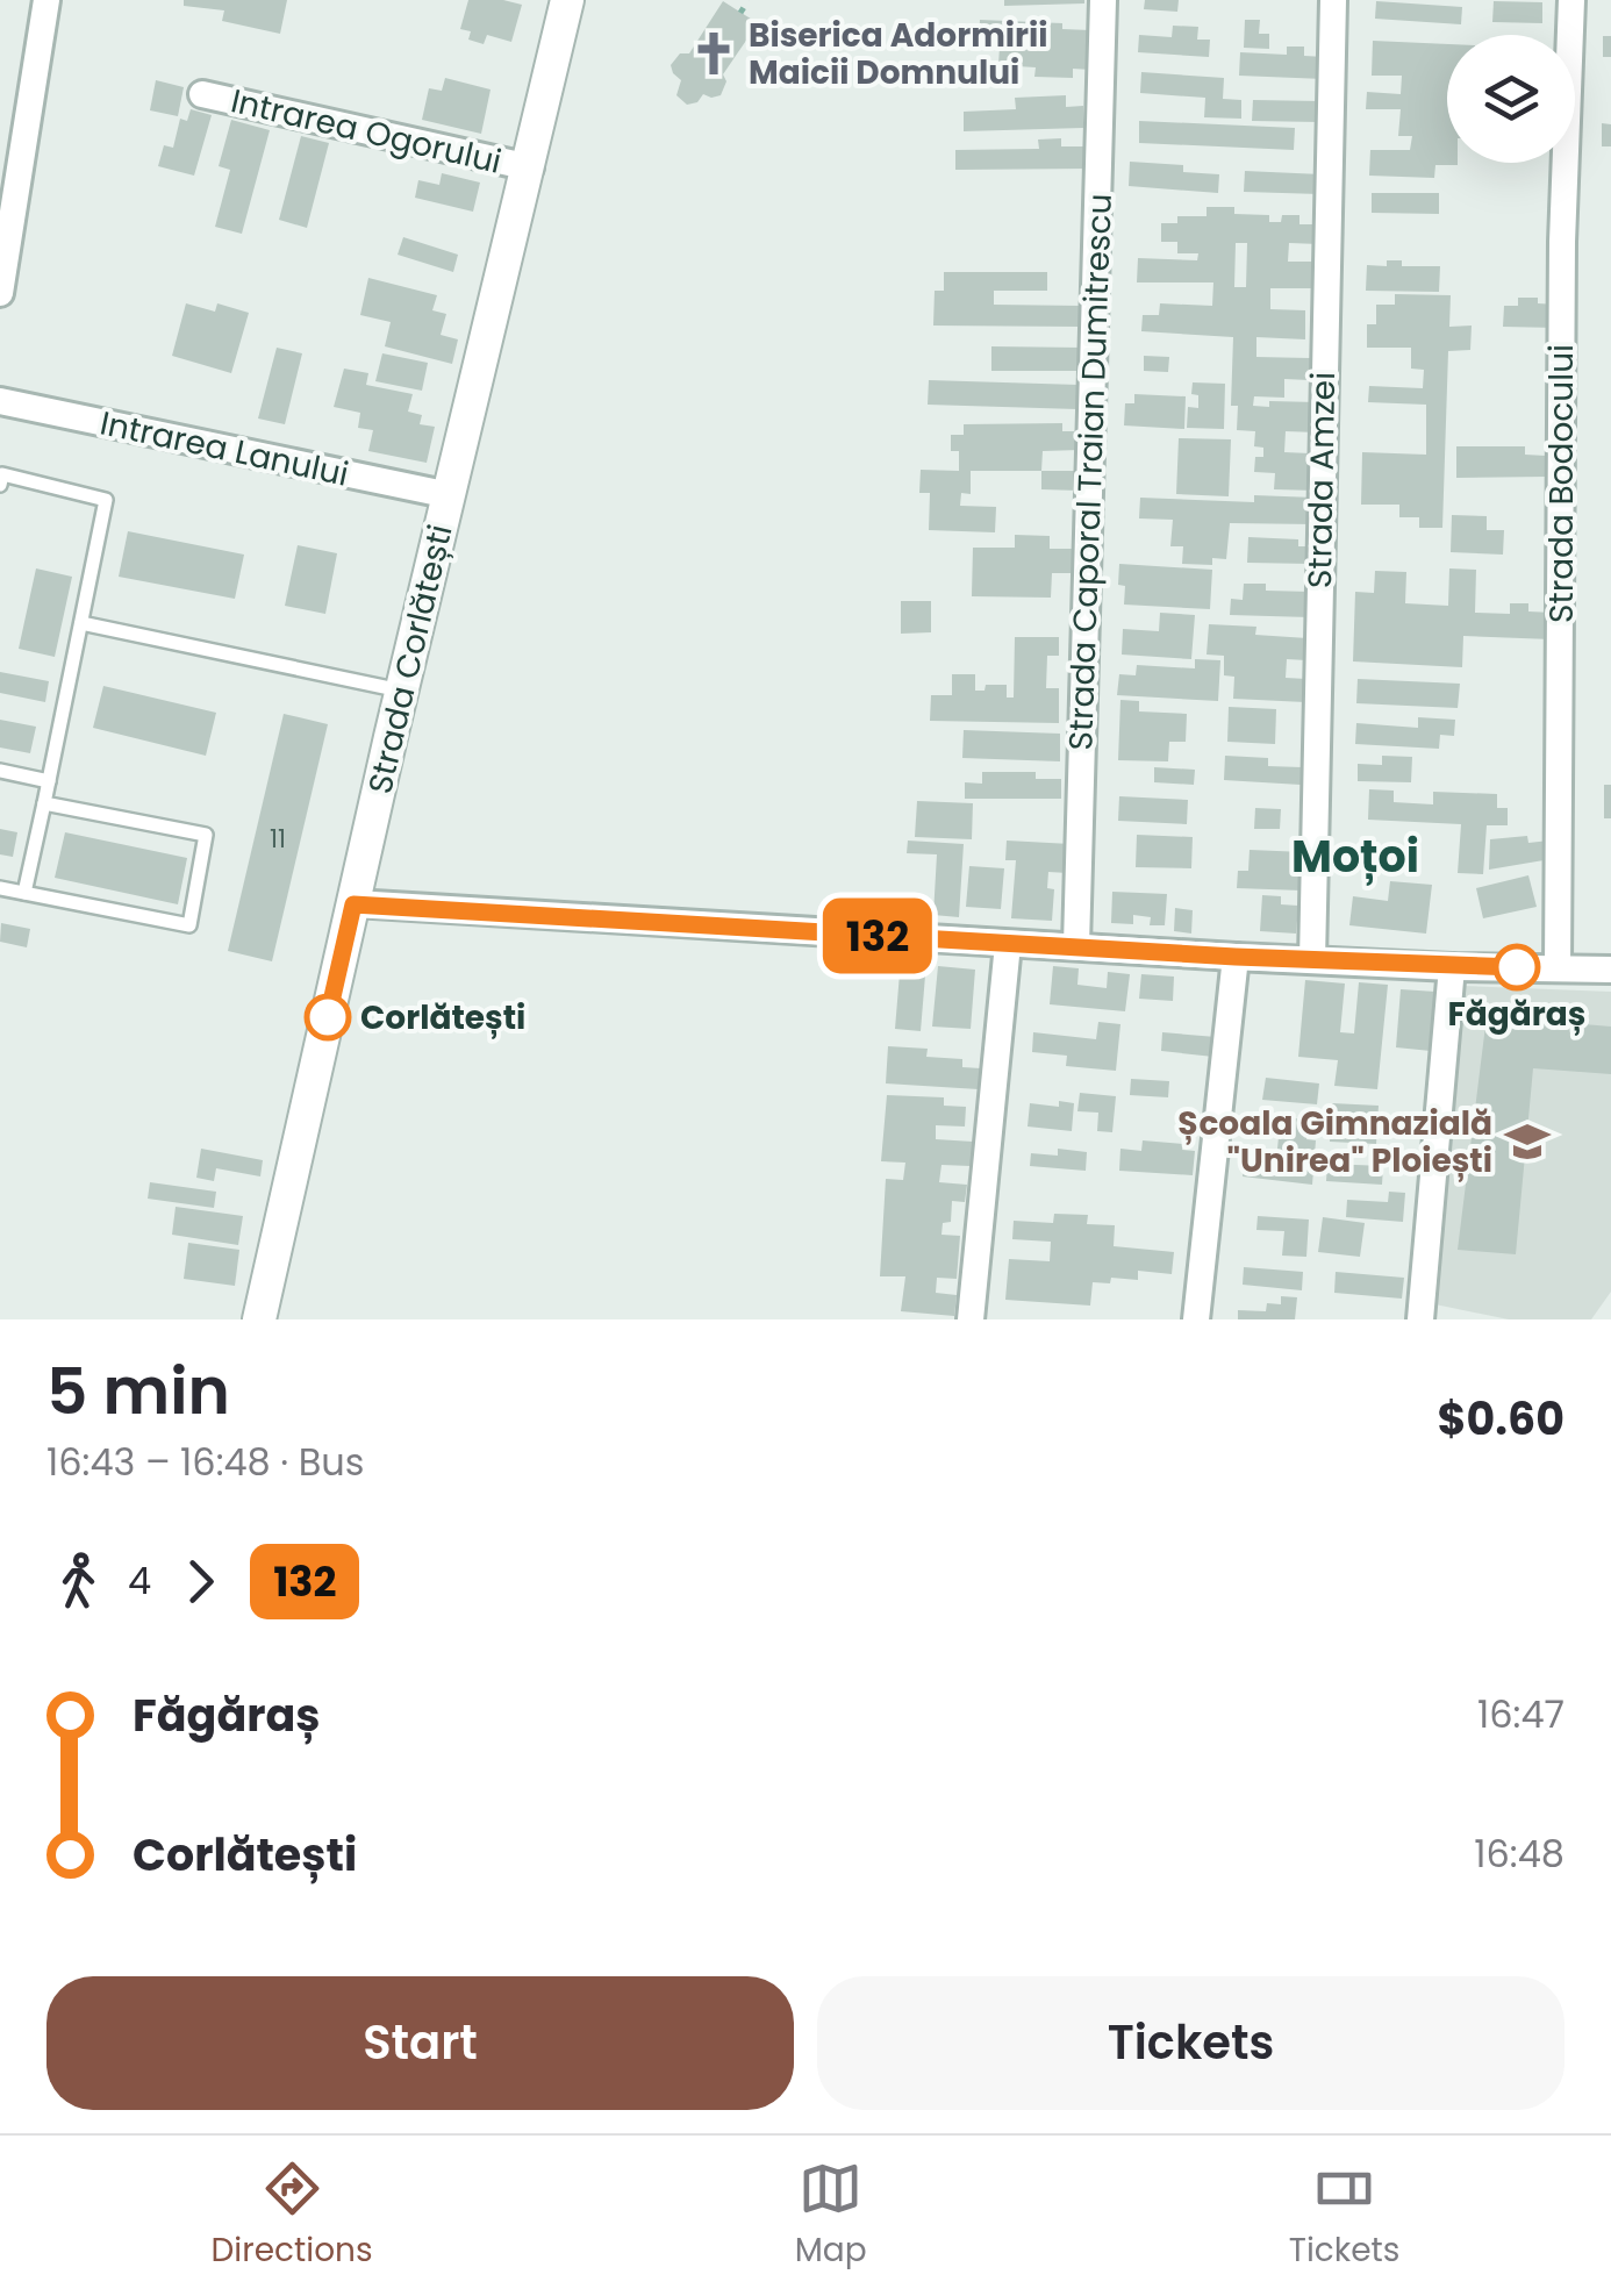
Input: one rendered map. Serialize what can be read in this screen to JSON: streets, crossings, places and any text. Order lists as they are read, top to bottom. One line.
{"streets":{"street":["Intrarea Ogorului","Intrarea Lanului","Strada Caporal Traian Dumitrescu","Strada Amzei","Strada Bodocului","Strada Corlătești"]},"crossings":[["Intrarea Ogorului","Strada Corlătești"],["Intrarea Lanului","Strada Corlătești"]],"districts":["Moțoi"],"places":{"church":["Biserica Adormirii Maicii Domnului"],"other":["Făgăraș","Corlătești"],"school or university":["Școala Gimnazială \"Unirea\" Ploiești"]},"lines":["bus line 132"],"house_numbers":["11"],"page":{"on_map":"132","heading":["5 min","16:43 – 16:48 · Bus","$0.60"],"legs":["4","132"],"list":[{"name":"Făgăraș","value":"16:47"},{"name":"Corlătești","value":"16:48"}],"buttons":["Start","Tickets"],"tabs":["Directions","Map","Tickets"]}}
